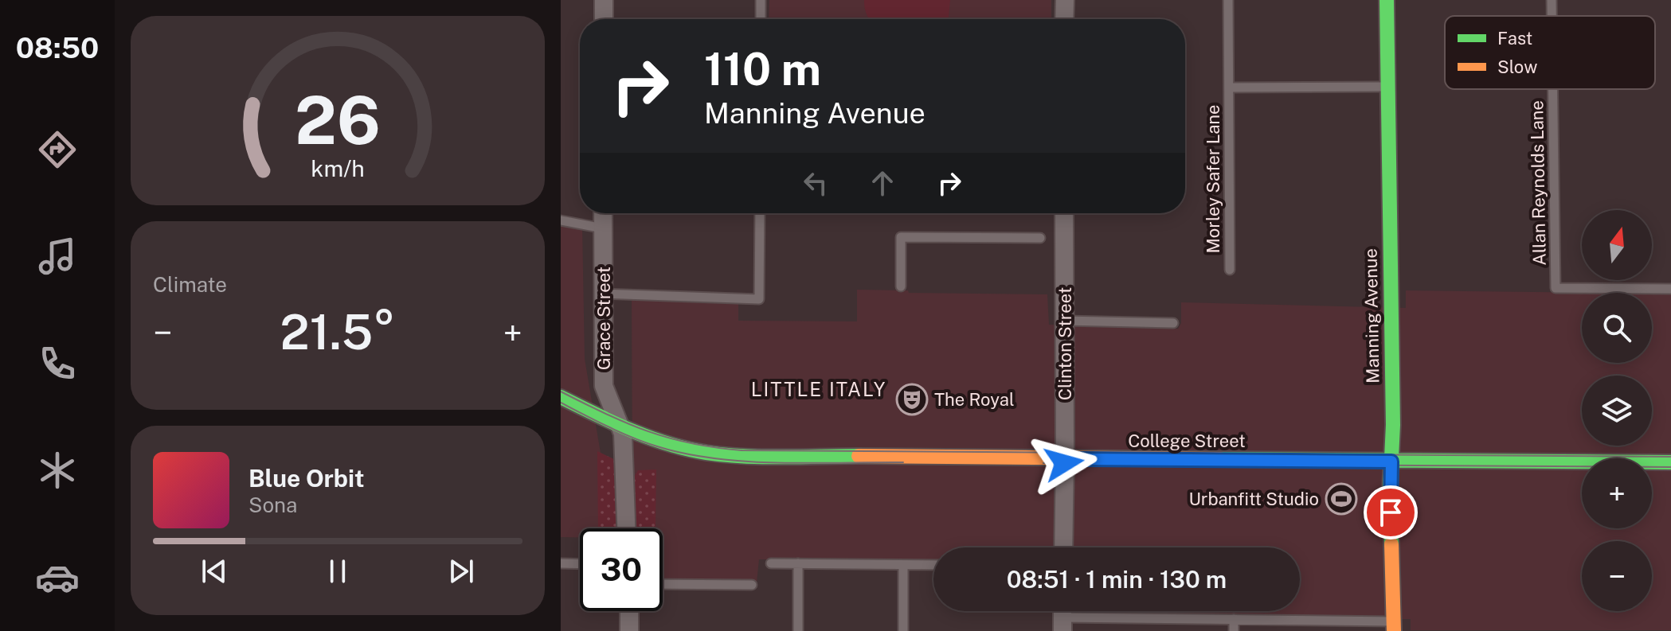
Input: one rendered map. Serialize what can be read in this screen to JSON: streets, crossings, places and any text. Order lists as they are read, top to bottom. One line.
{"streets":{"main road":["Manning Avenue","College Street"],"street":["Grace Street","Clinton Street"],"lane":["Morley Safer Lane","Allan Reynolds Lane"]},"crossings":[["Morley Safer Lane","Manning Avenue"],["Manning Avenue","College Street"],["Grace Street","College Street"],["Clinton Street","College Street"]],"districts":["LITTLE ITALY"],"places":{"theatre":["The Royal"],"sports":["Urbanfitt Studio"]},"legend":["Fast","Slow"],"north":"top","page":{"tabs":"08:50","turn":["110 m","Manning Avenue"],"map_buttons":["+","−"],"tile":"Climate","heat":["−","21.5°","+"],"song":["Blue Orbit","Sona"],"limit":"30","trip":"08:51 · 1 min · 130 m","gauge":["26","km/h"]}}
